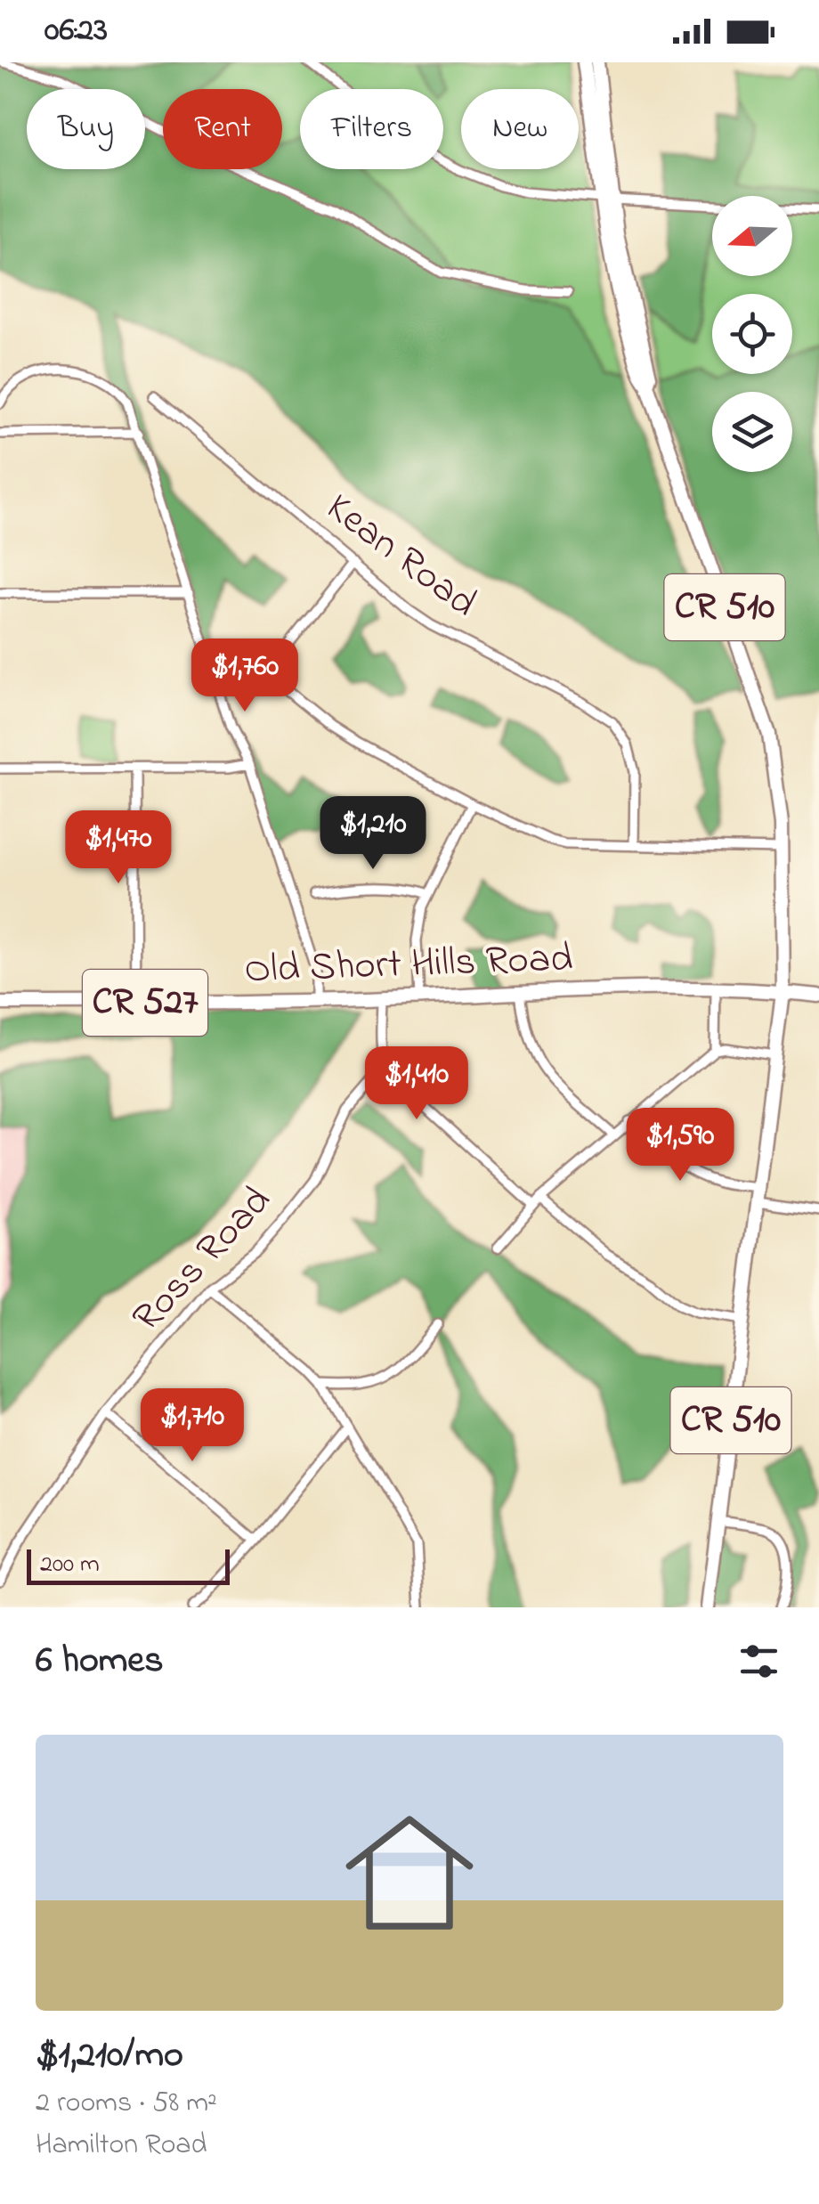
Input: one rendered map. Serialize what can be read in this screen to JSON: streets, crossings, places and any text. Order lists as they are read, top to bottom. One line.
{"streets":{"main road":["CR 510","Old Short Hills Road","CR 527"],"street":["Kean Road","Ross Road"]},"crossings":[["CR 510","Old Short Hills Road"]],"scale_bar":"200 m","north":"left","page":{"status":"06:23","chip":["Buy","Rent","Filters","New"],"price":["$1,760","$1,210","$1,470","$1,410","$1,590","$1,710"],"scale":"200 m","heading":"6 homes","list":[{"name":"$1,210/mo","note":"2 rooms · 58 m² · Hamilton Road"}]}}
